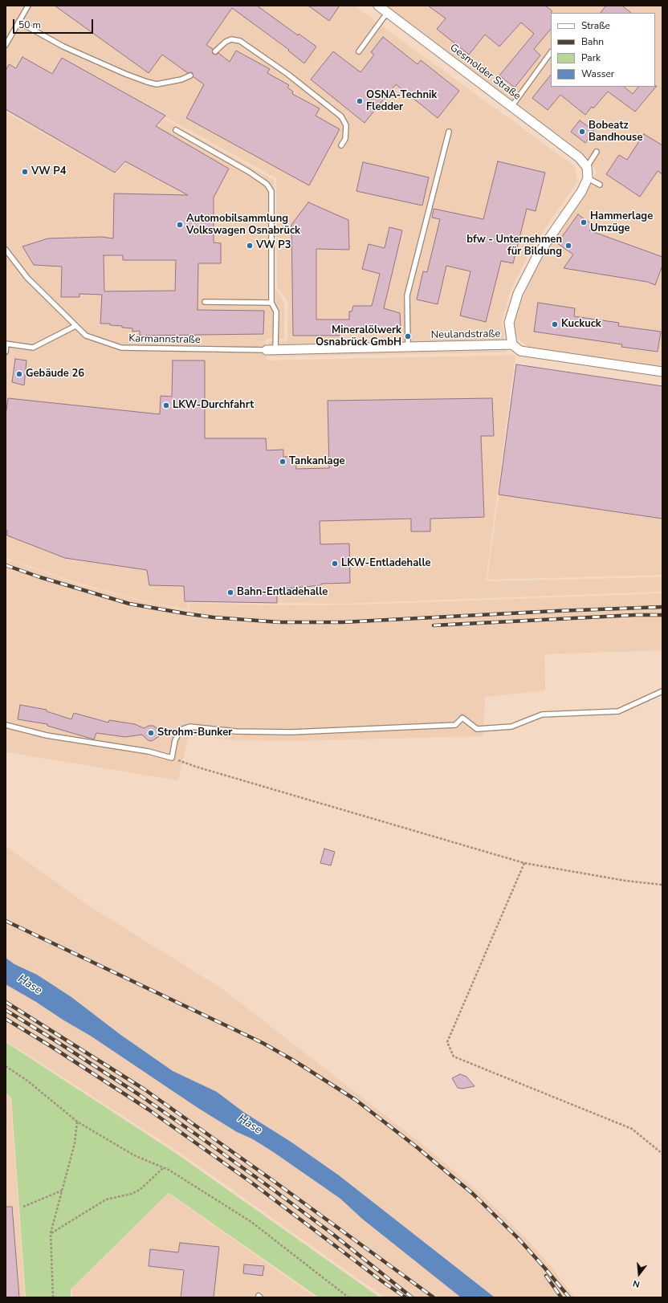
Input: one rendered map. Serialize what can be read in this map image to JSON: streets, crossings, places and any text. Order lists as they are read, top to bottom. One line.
{"streets":{"street":["Gesmolder Straße","Neulandstraße"],"lane":["Karmannstraße"]},"crossings":[["Neulandstraße","Karmannstraße"]],"water":["Hase"],"places":["OSNA-Technik Fledder","Bobeatz Bandhouse","VW P4","Hammerlage Umzüge","Automobilsammlung Volkswagen Osnabrück","VW P3","bfw - Unternehmen für Bildung","Kuckuck","Mineralölwerk Osnabrück GmbH","Gebäude 26","LKW-Durchfahrt","Tankanlage","LKW-Entladehalle","Bahn-Entladehalle","Strohm-Bunker"],"legend":["Straße","Bahn","Park","Wasser"],"scale_bar":"50 m","north":"bottom"}
